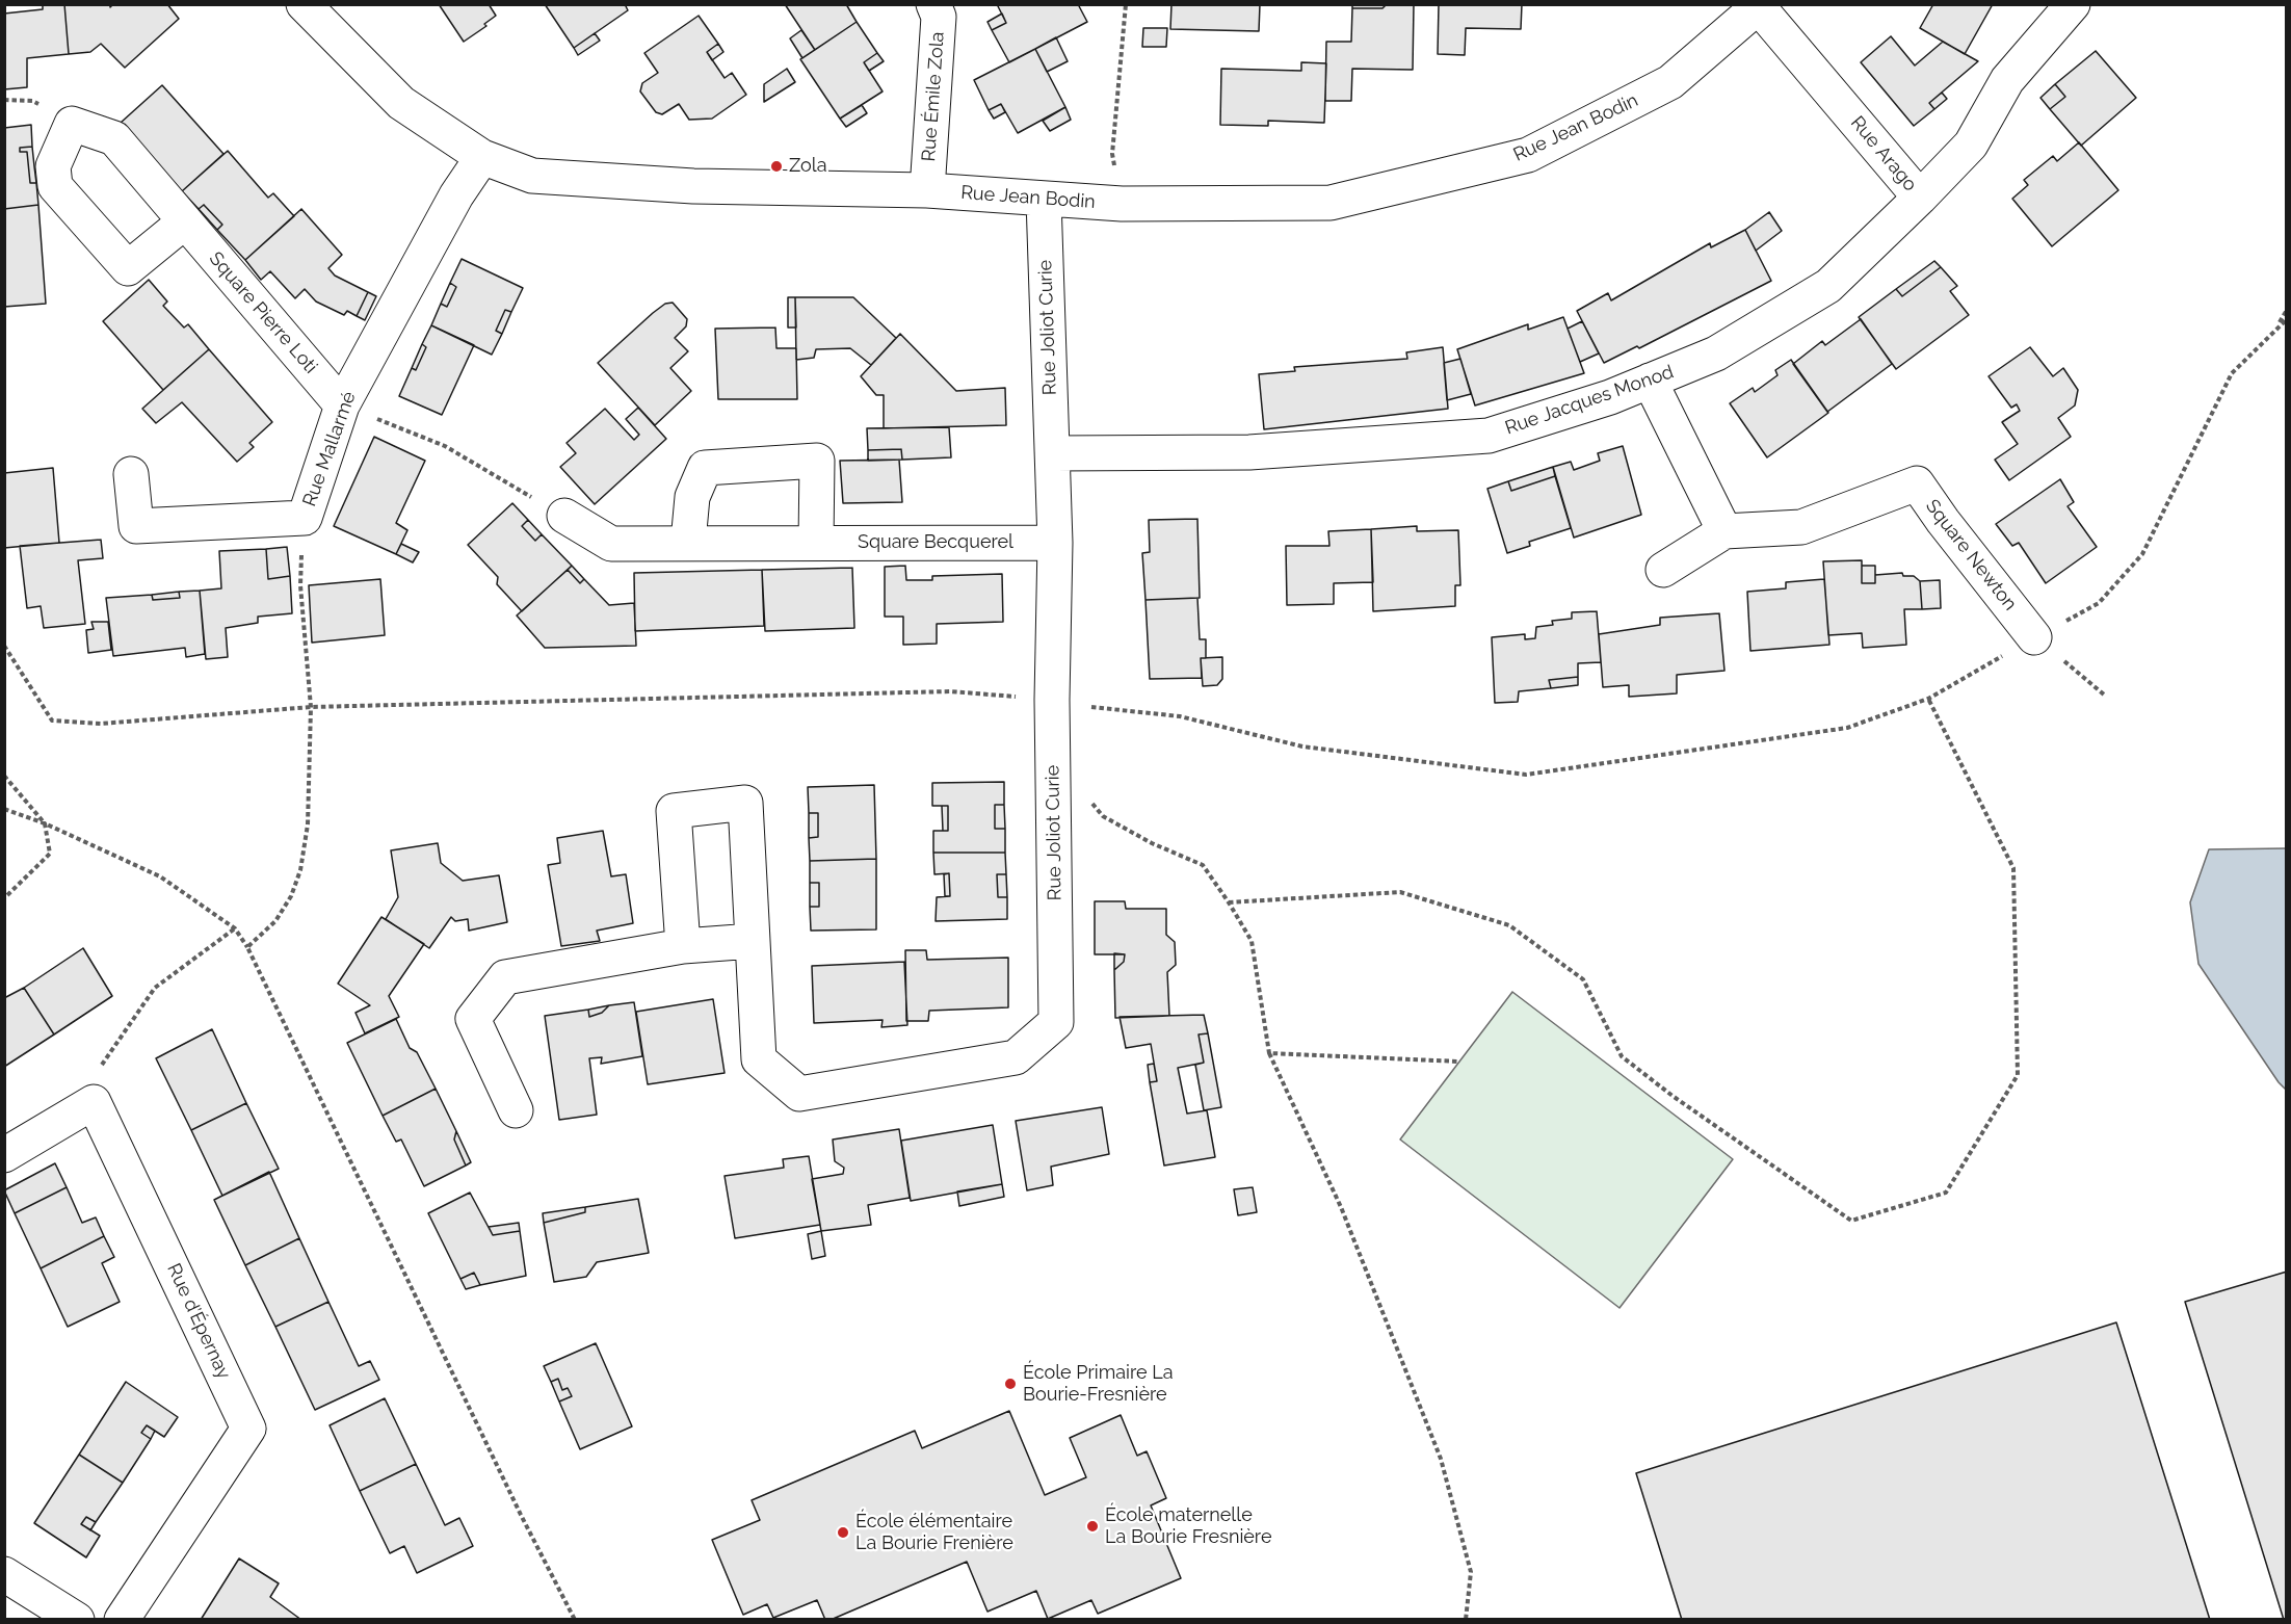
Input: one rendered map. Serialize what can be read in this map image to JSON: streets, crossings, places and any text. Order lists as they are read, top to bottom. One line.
{"streets":{"street":["Rue Émile Zola","Rue Jean Bodin","Rue Arago","Square Pierre Loti","Rue Joliot Curie","Rue Jacques Monod","Rue Mallarmé","Square Becquerel","Square Newton","Rue d’Épernay"]},"crossings":[["Rue Émile Zola","Rue Jean Bodin"],["Rue Jean Bodin","Rue Arago"],["Rue Jean Bodin","Rue Joliot Curie"],["Rue Jean Bodin","Rue Mallarmé"],["Rue Arago","Rue Jacques Monod"],["Square Pierre Loti","Rue Mallarmé"],["Rue Joliot Curie","Rue Jacques Monod"],["Rue Joliot Curie","Square Becquerel"]],"places":["Zola","École Primaire La Bourie-Fresnière","École maternelle La Bourie Fresnière","École élémentaire La Bourie Frenière"]}
